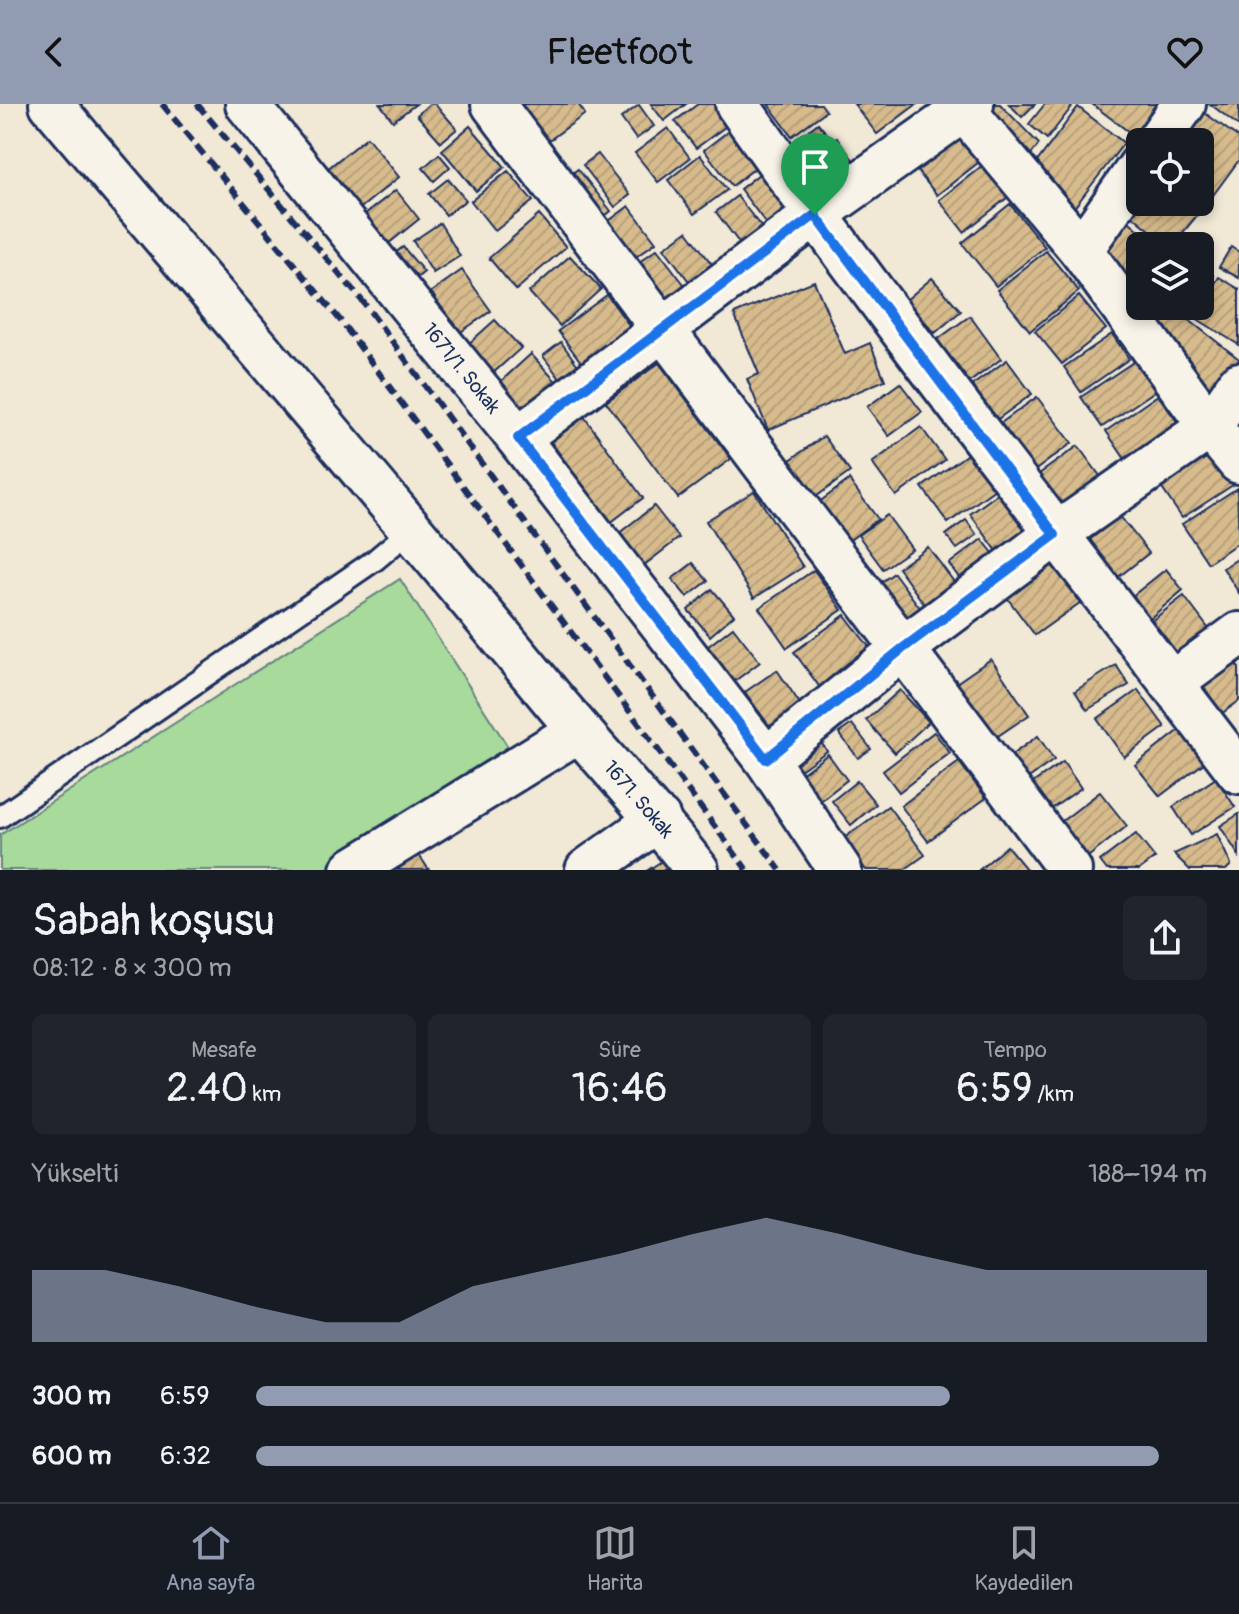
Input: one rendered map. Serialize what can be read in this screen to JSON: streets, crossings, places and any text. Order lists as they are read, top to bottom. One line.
{"streets":{"street":["1671/1. Sokak","1671. Sokak"]},"page":{"header":"Fleetfoot","heading":["Sabah koşusu","08:12 · 8 × 300 m"],"stats":[["Mesafe","2.40 km"],["Süre","16:46"],["Tempo","6:59 /km"]],"chart":["Yükselti","188–194 m"],"list":[{"name":"300 m","note":"6:59"},{"name":"600 m","note":"6:32"}],"tabs":["Ana sayfa","Harita","Kaydedilen"]}}
